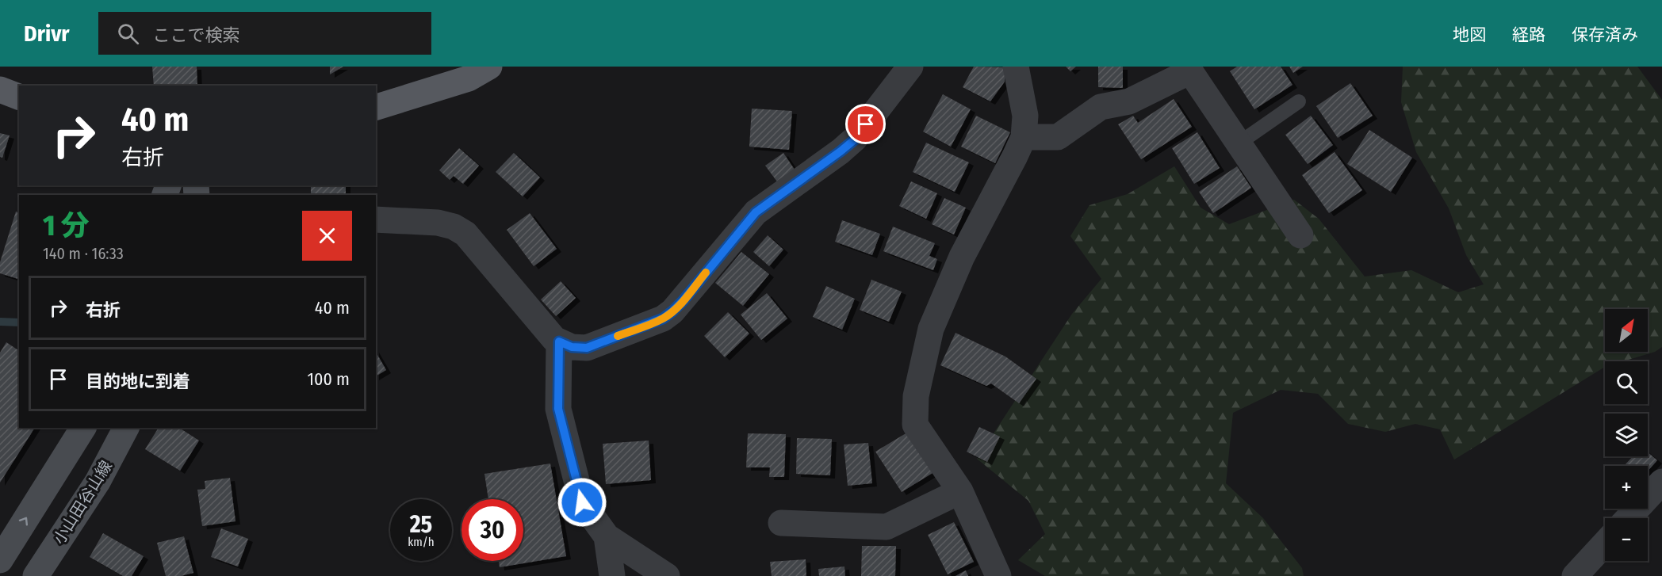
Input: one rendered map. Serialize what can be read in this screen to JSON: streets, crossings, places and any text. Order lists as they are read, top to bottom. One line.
{"streets":{"main road":["小山田谷山線"]},"north":"top right","page":{"header":"Drivr","search":"ここで検索","nav":["地図","経路","保存済み"],"turn":["40 m","右折"],"heading":["1 分","140 m · 16:33"],"list":[{"name":"右折","value":"40 m"},{"name":"目的地に到着","value":"100 m"}],"map_buttons":["+","−"],"speed":"25 km/h","limit":"30"}}
